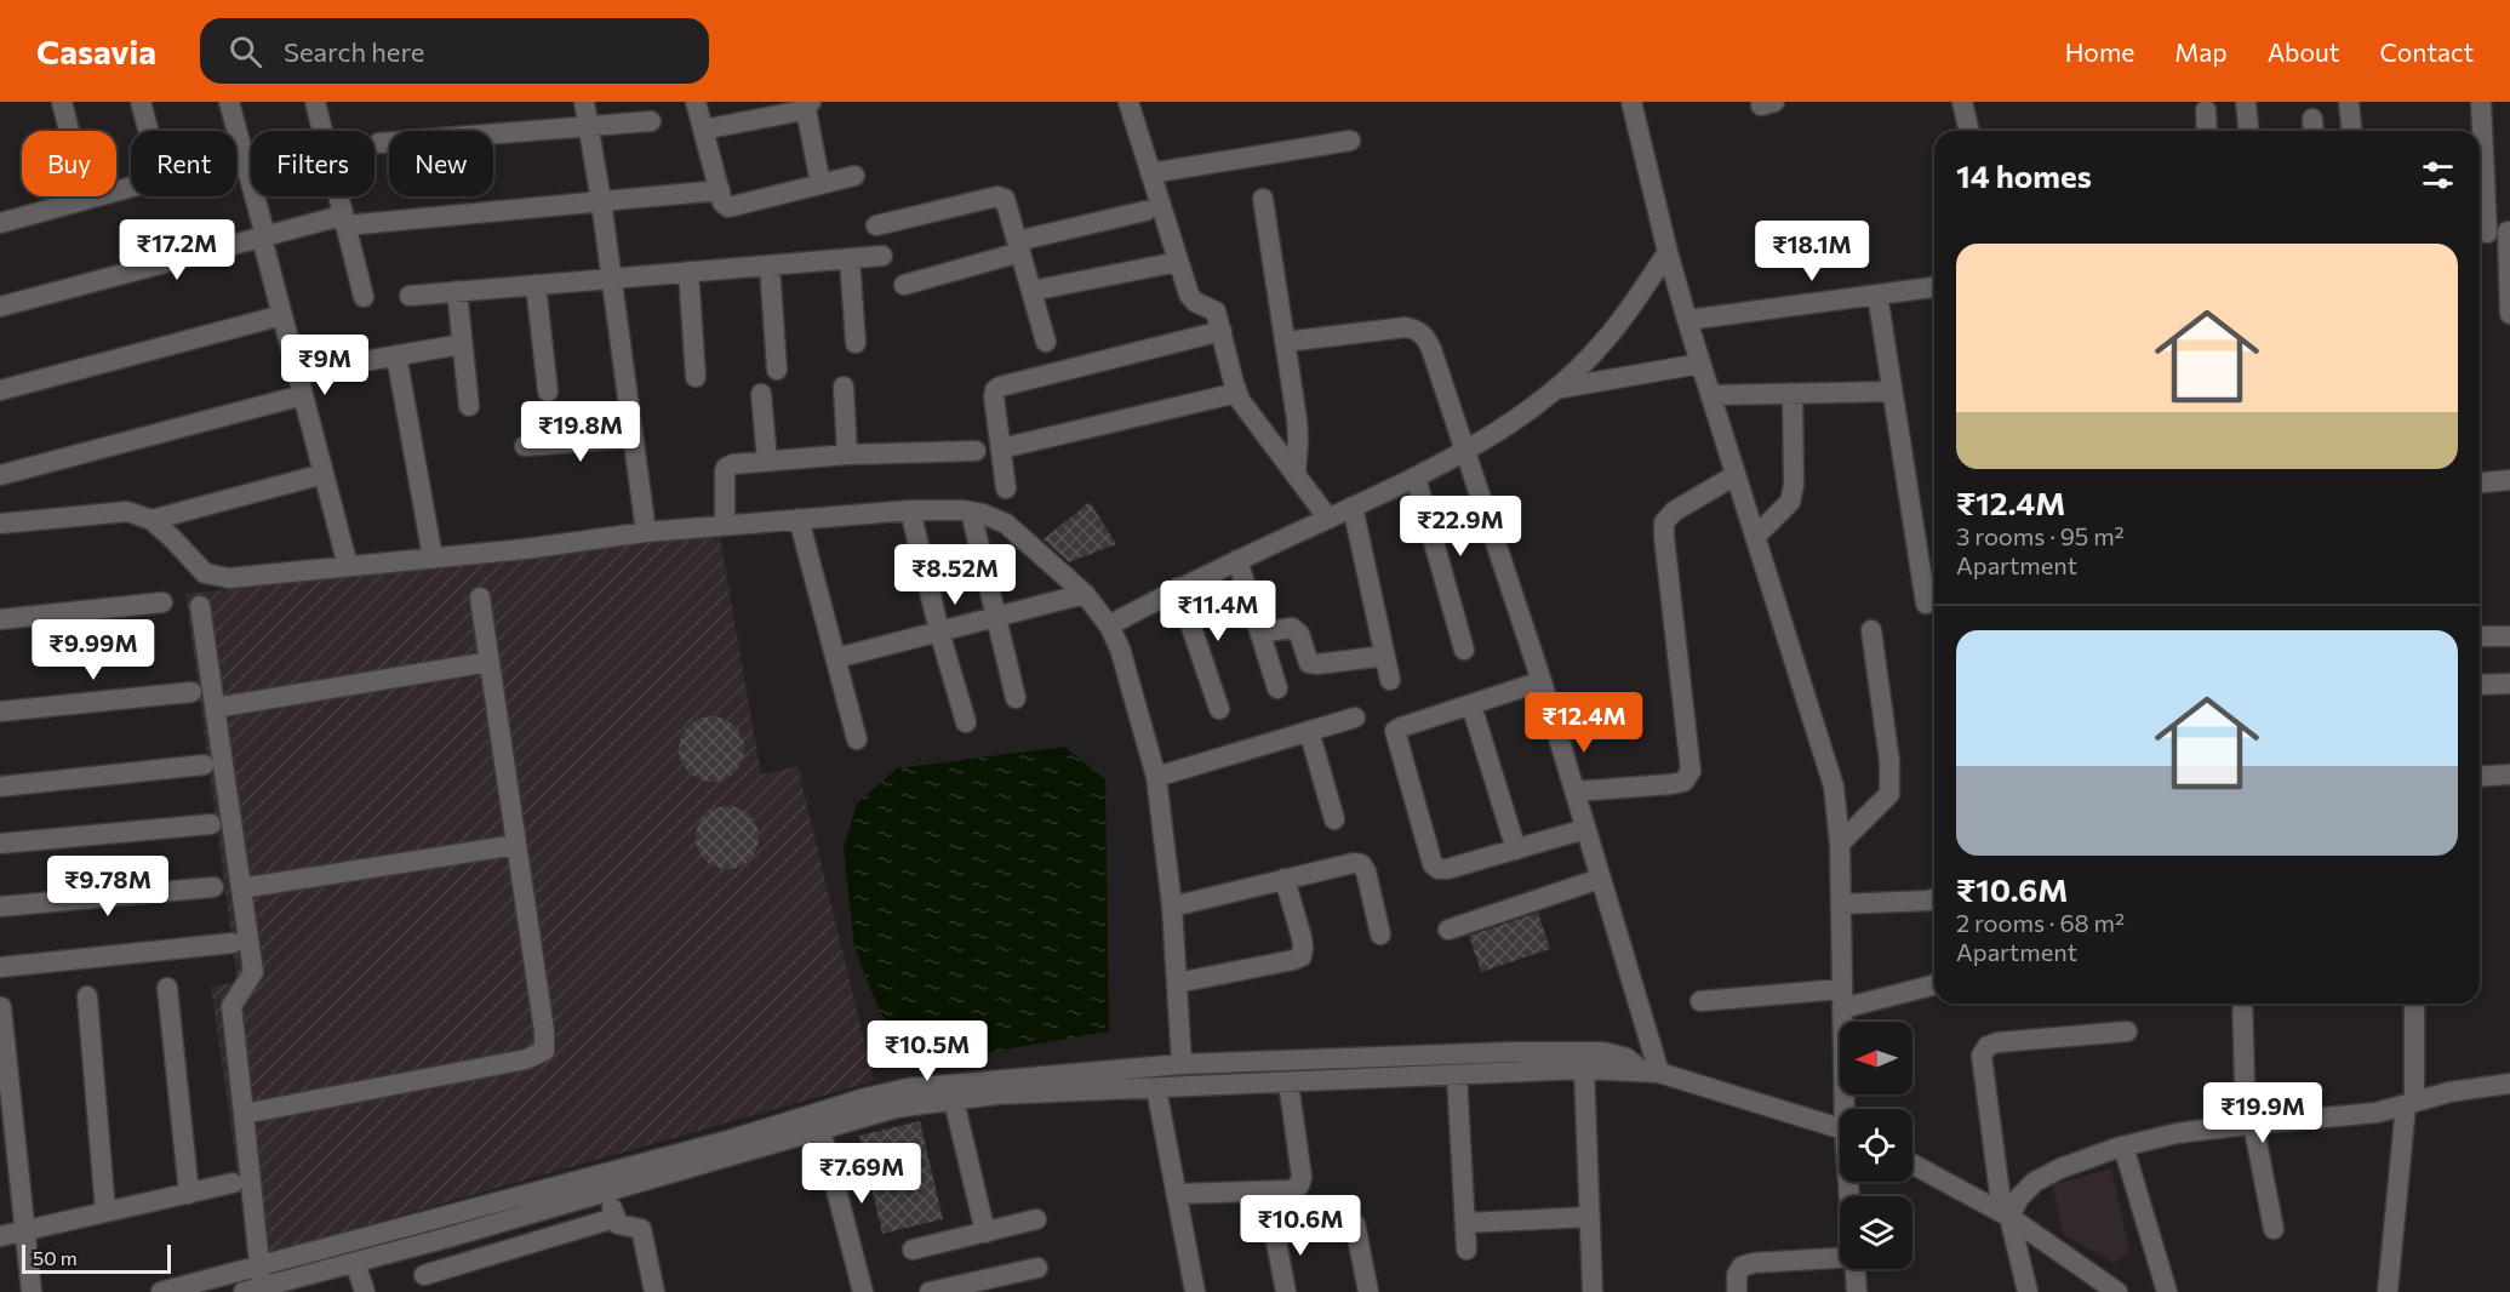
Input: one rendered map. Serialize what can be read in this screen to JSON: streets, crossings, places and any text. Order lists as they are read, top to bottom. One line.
{"scale_bar":"50 m","north":"left","page":{"header":"Casavia","search":"Search here","nav":["Home","Map","About","Contact"],"chip":["Buy","Rent","Filters","New"],"heading":"14 homes","list":[{"name":"₹12.4M","note":"3 rooms · 95 m² · Apartment"},{"name":"₹10.6M","note":"2 rooms · 68 m² · Apartment"}],"price":["₹17.2M","₹18.1M","₹9M","₹19.8M","₹22.9M","₹8.52M","₹11.4M","₹9.99M","₹12.4M","₹9.78M","₹10.5M","₹19.9M","₹7.69M","₹10.6M"],"scale":"50 m"}}
